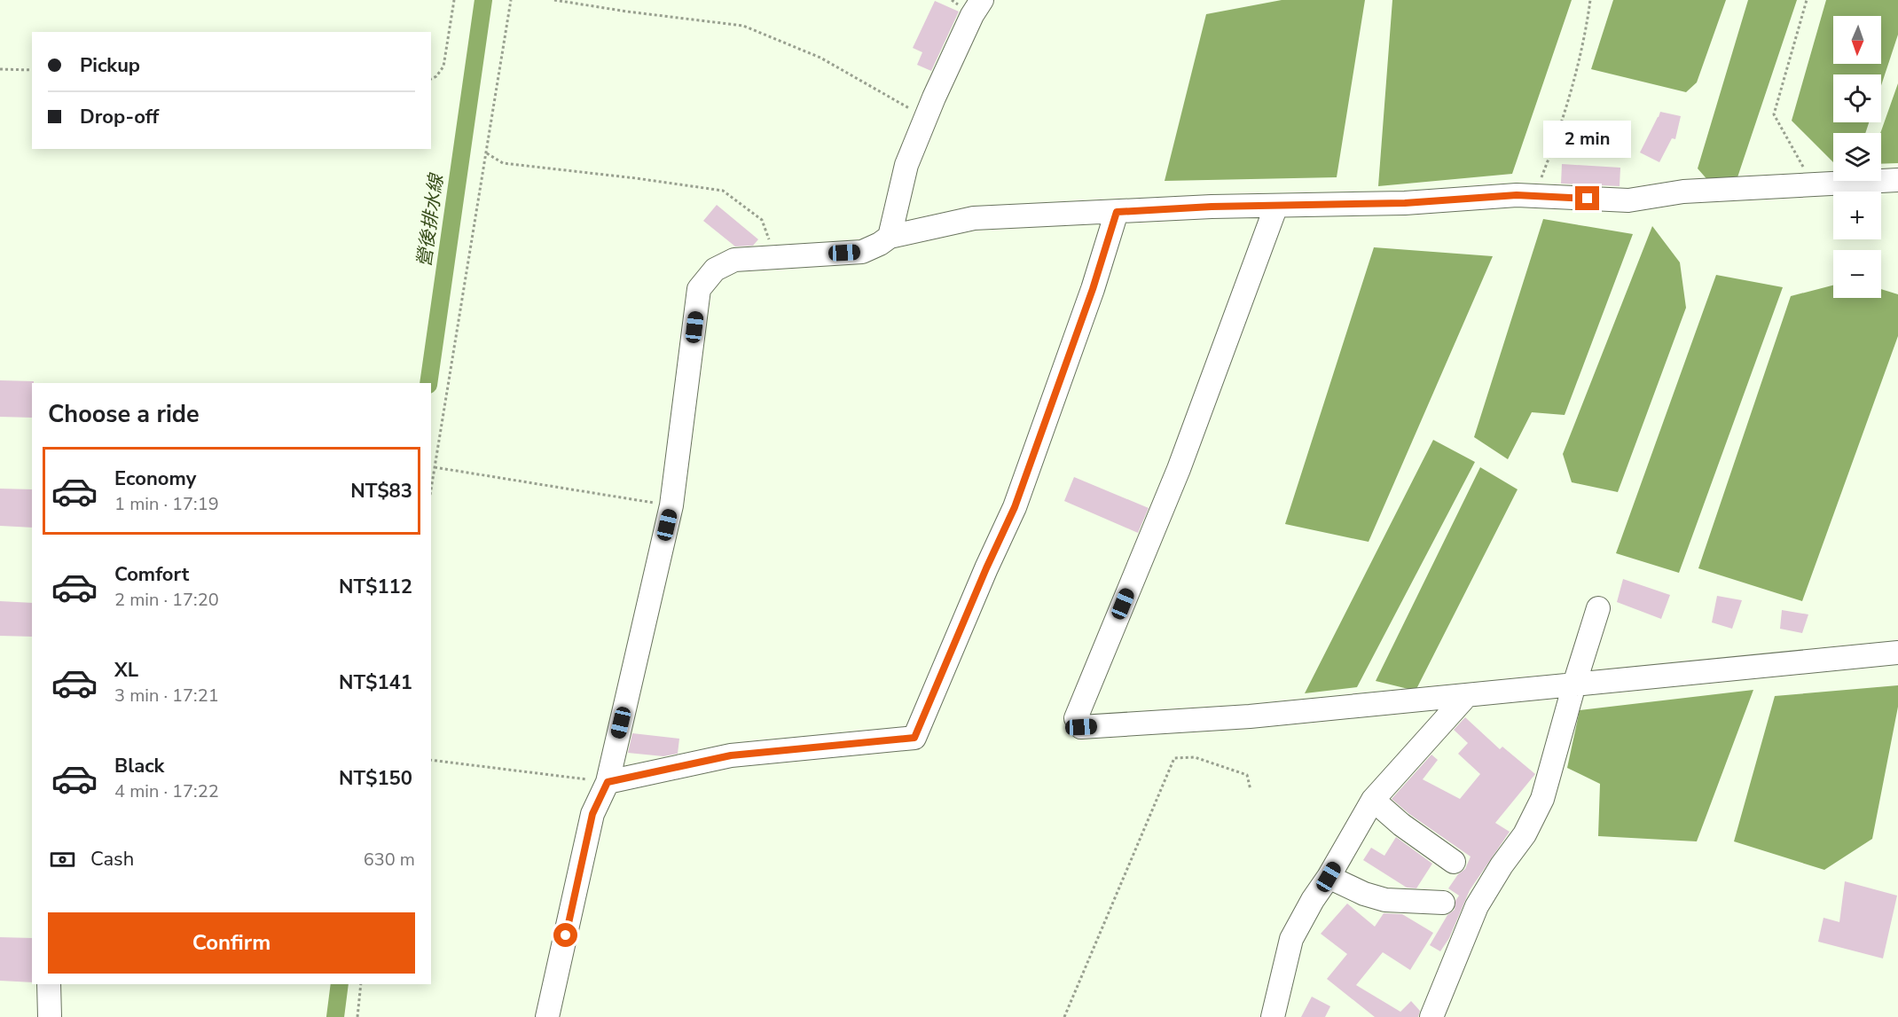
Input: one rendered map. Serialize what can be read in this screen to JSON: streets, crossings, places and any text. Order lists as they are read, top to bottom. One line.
{"water":["營後排水線"],"north":"bottom","page":{"map_buttons":["+","−"],"banner":["Pickup","Drop-off"],"bubble":"2 min","heading":"Choose a ride","list":[{"name":"Economy","note":"1 min · 17:19","value":"NT$83"},{"name":"Comfort","note":"2 min · 17:20","value":"NT$112"},{"name":"XL","note":"3 min · 17:21","value":"NT$141"},{"name":"Black","note":"4 min · 17:22","value":"NT$150"}],"pay":["Cash","630 m"],"buttons":"Confirm"}}
